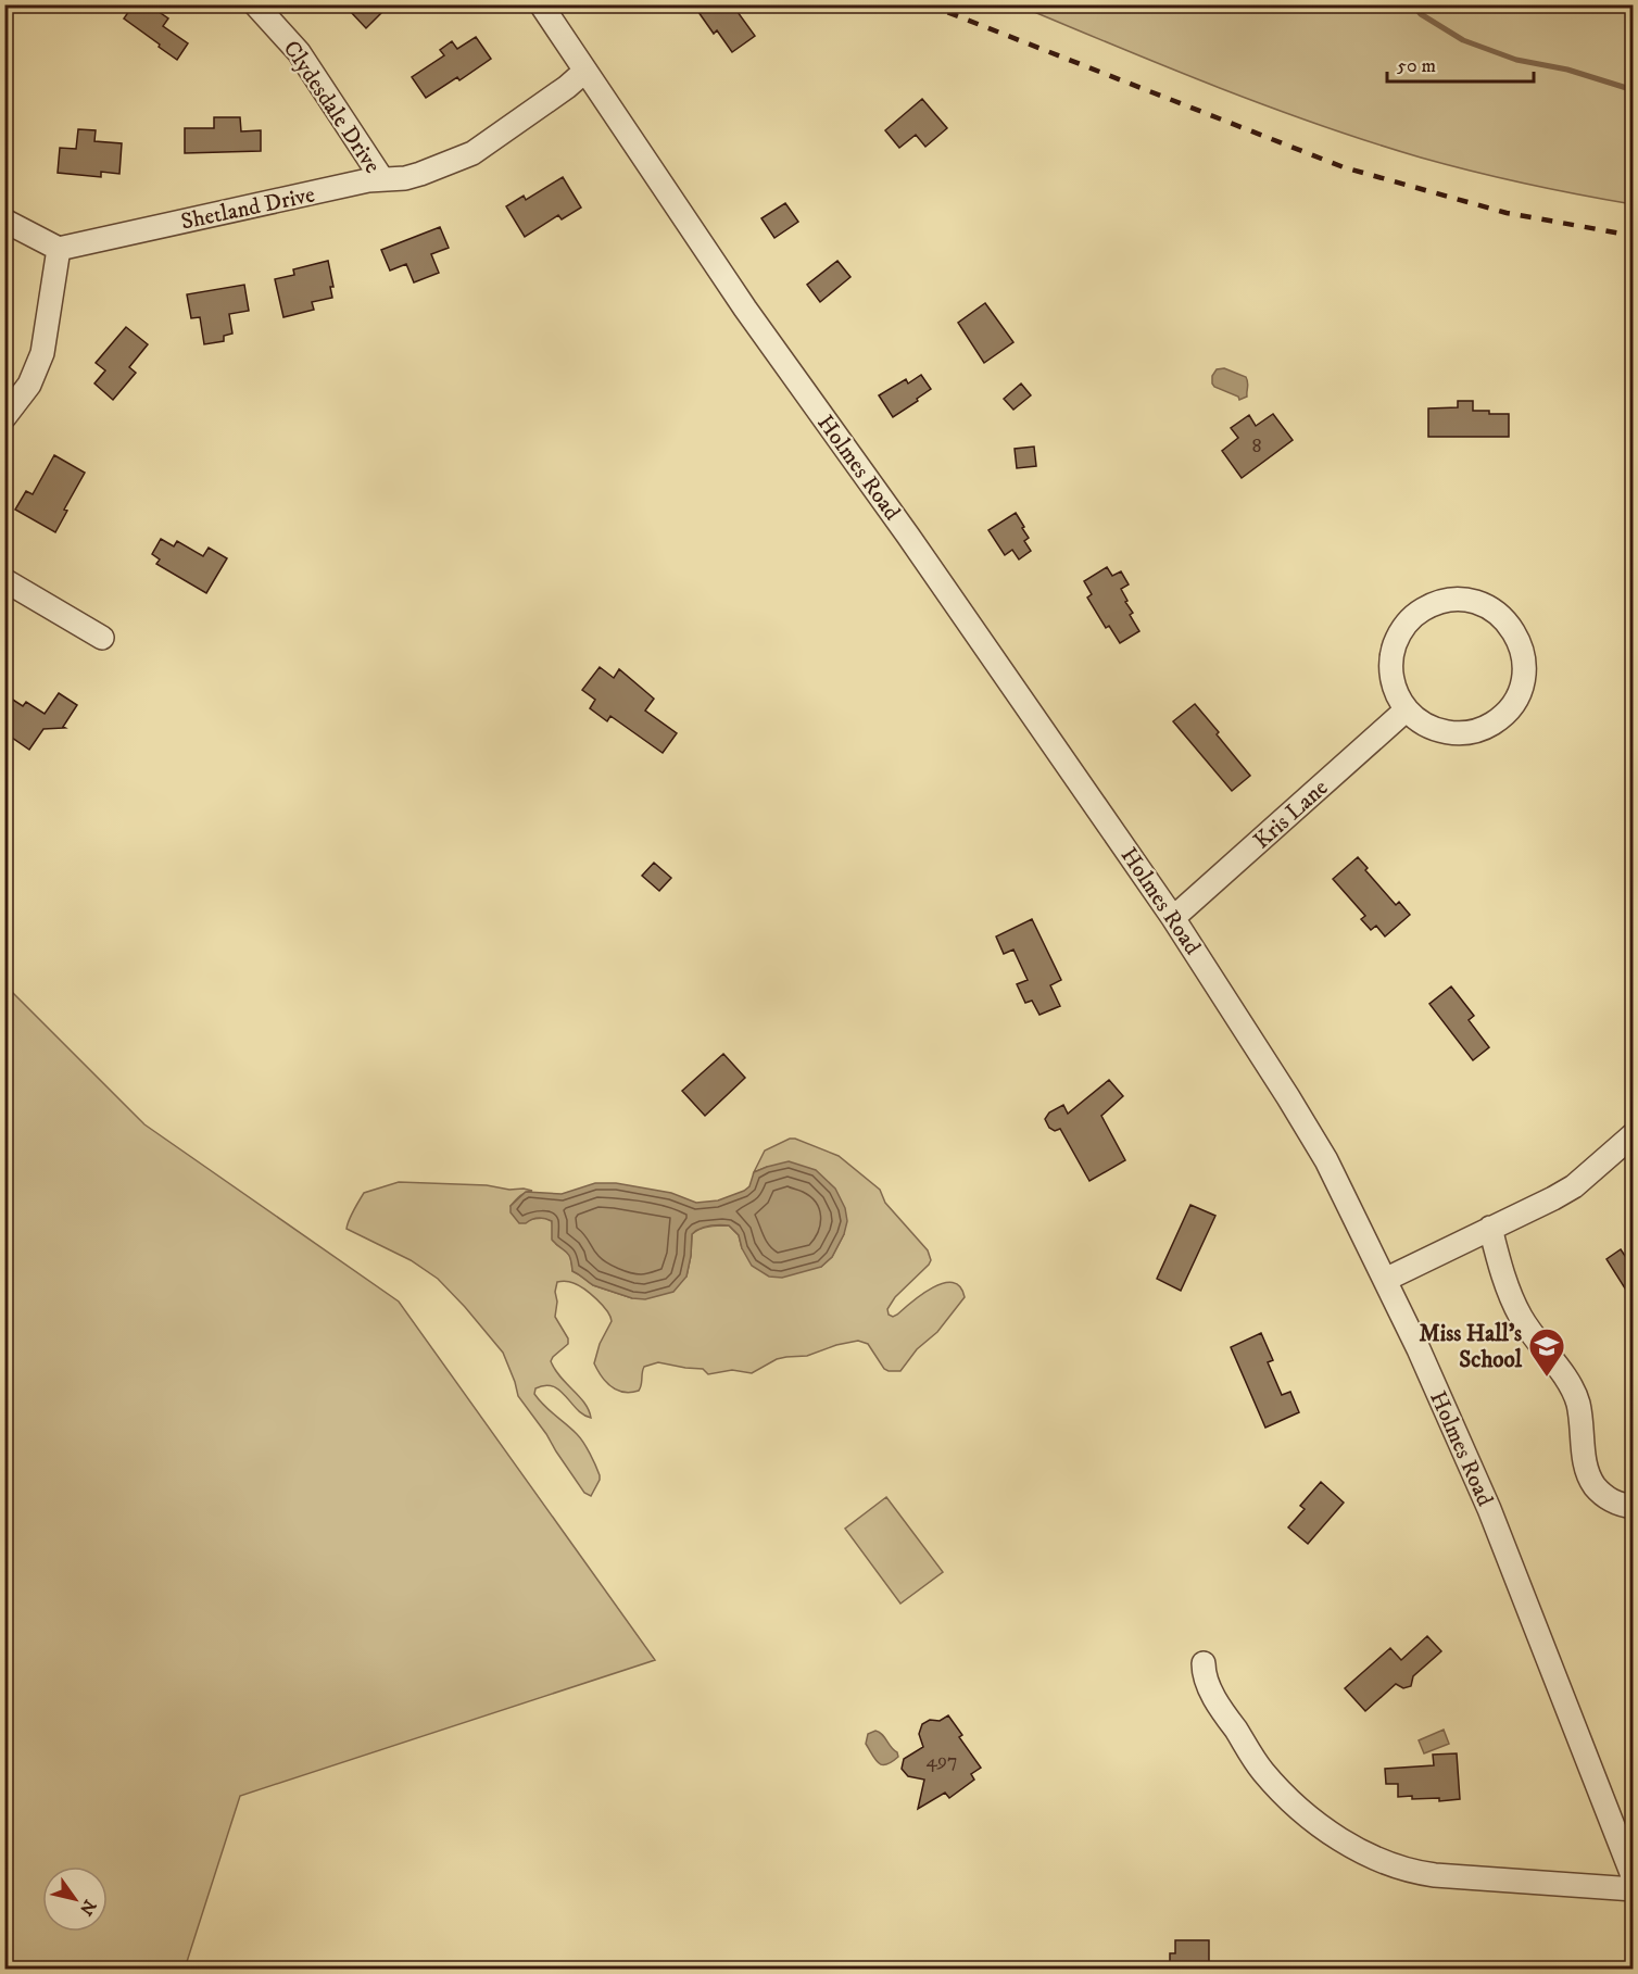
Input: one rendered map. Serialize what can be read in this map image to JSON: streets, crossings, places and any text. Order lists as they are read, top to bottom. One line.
{"streets":{"street":["Clydesdale Drive","Shetland Drive","Holmes Road","Kris Lane"]},"crossings":[["Clydesdale Drive","Shetland Drive"],["Shetland Drive","Holmes Road"],["Holmes Road","Kris Lane"]],"places":{"school or university":["Miss Hall's School"]},"house_numbers":["8","497"],"scale_bar":"50 m","north":"bottom right"}
